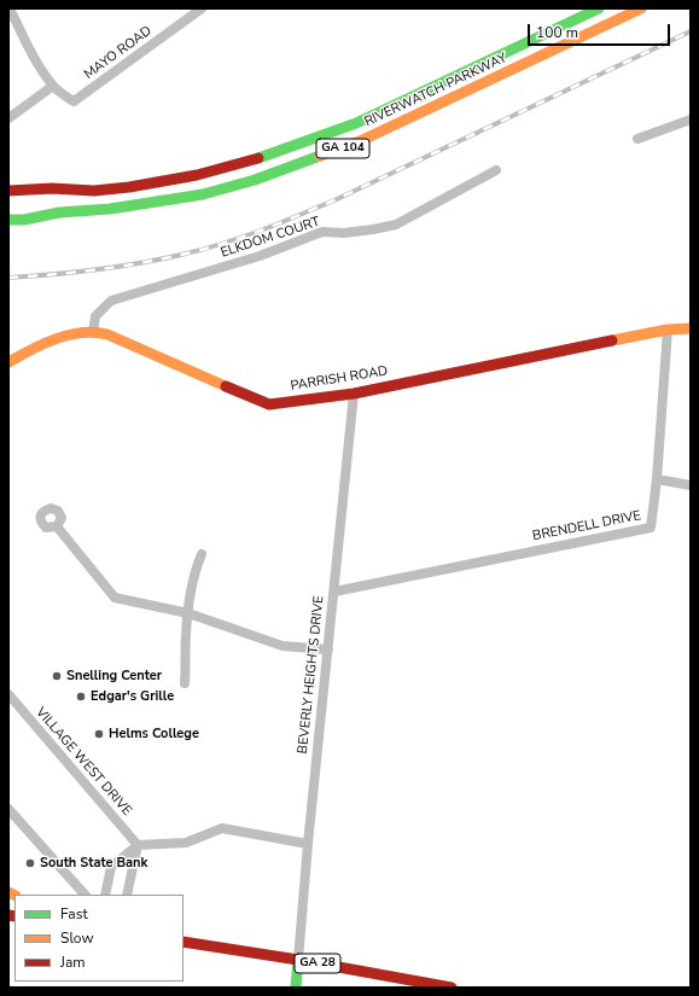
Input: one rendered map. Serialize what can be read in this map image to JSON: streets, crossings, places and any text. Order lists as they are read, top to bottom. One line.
{"streets":{"main road":["RIVERWATCH PARKWAY","GA 104","PARRISH ROAD","GA 28"],"street":["MAYO ROAD","ELKDOM COURT","BRENDELL DRIVE","BEVERLY HEIGHTS DRIVE","VILLAGE WEST DRIVE"]},"crossings":[["ELKDOM COURT","PARRISH ROAD"],["PARRISH ROAD","BRENDELL DRIVE"],["PARRISH ROAD","BEVERLY HEIGHTS DRIVE"],["BRENDELL DRIVE","BEVERLY HEIGHTS DRIVE"],["BEVERLY HEIGHTS DRIVE","GA 28"]],"places":["Snelling Center","Edgar's Grille","Helms College","South State Bank"],"legend":["Fast","Slow","Jam"],"scale_bar":"100 m"}
